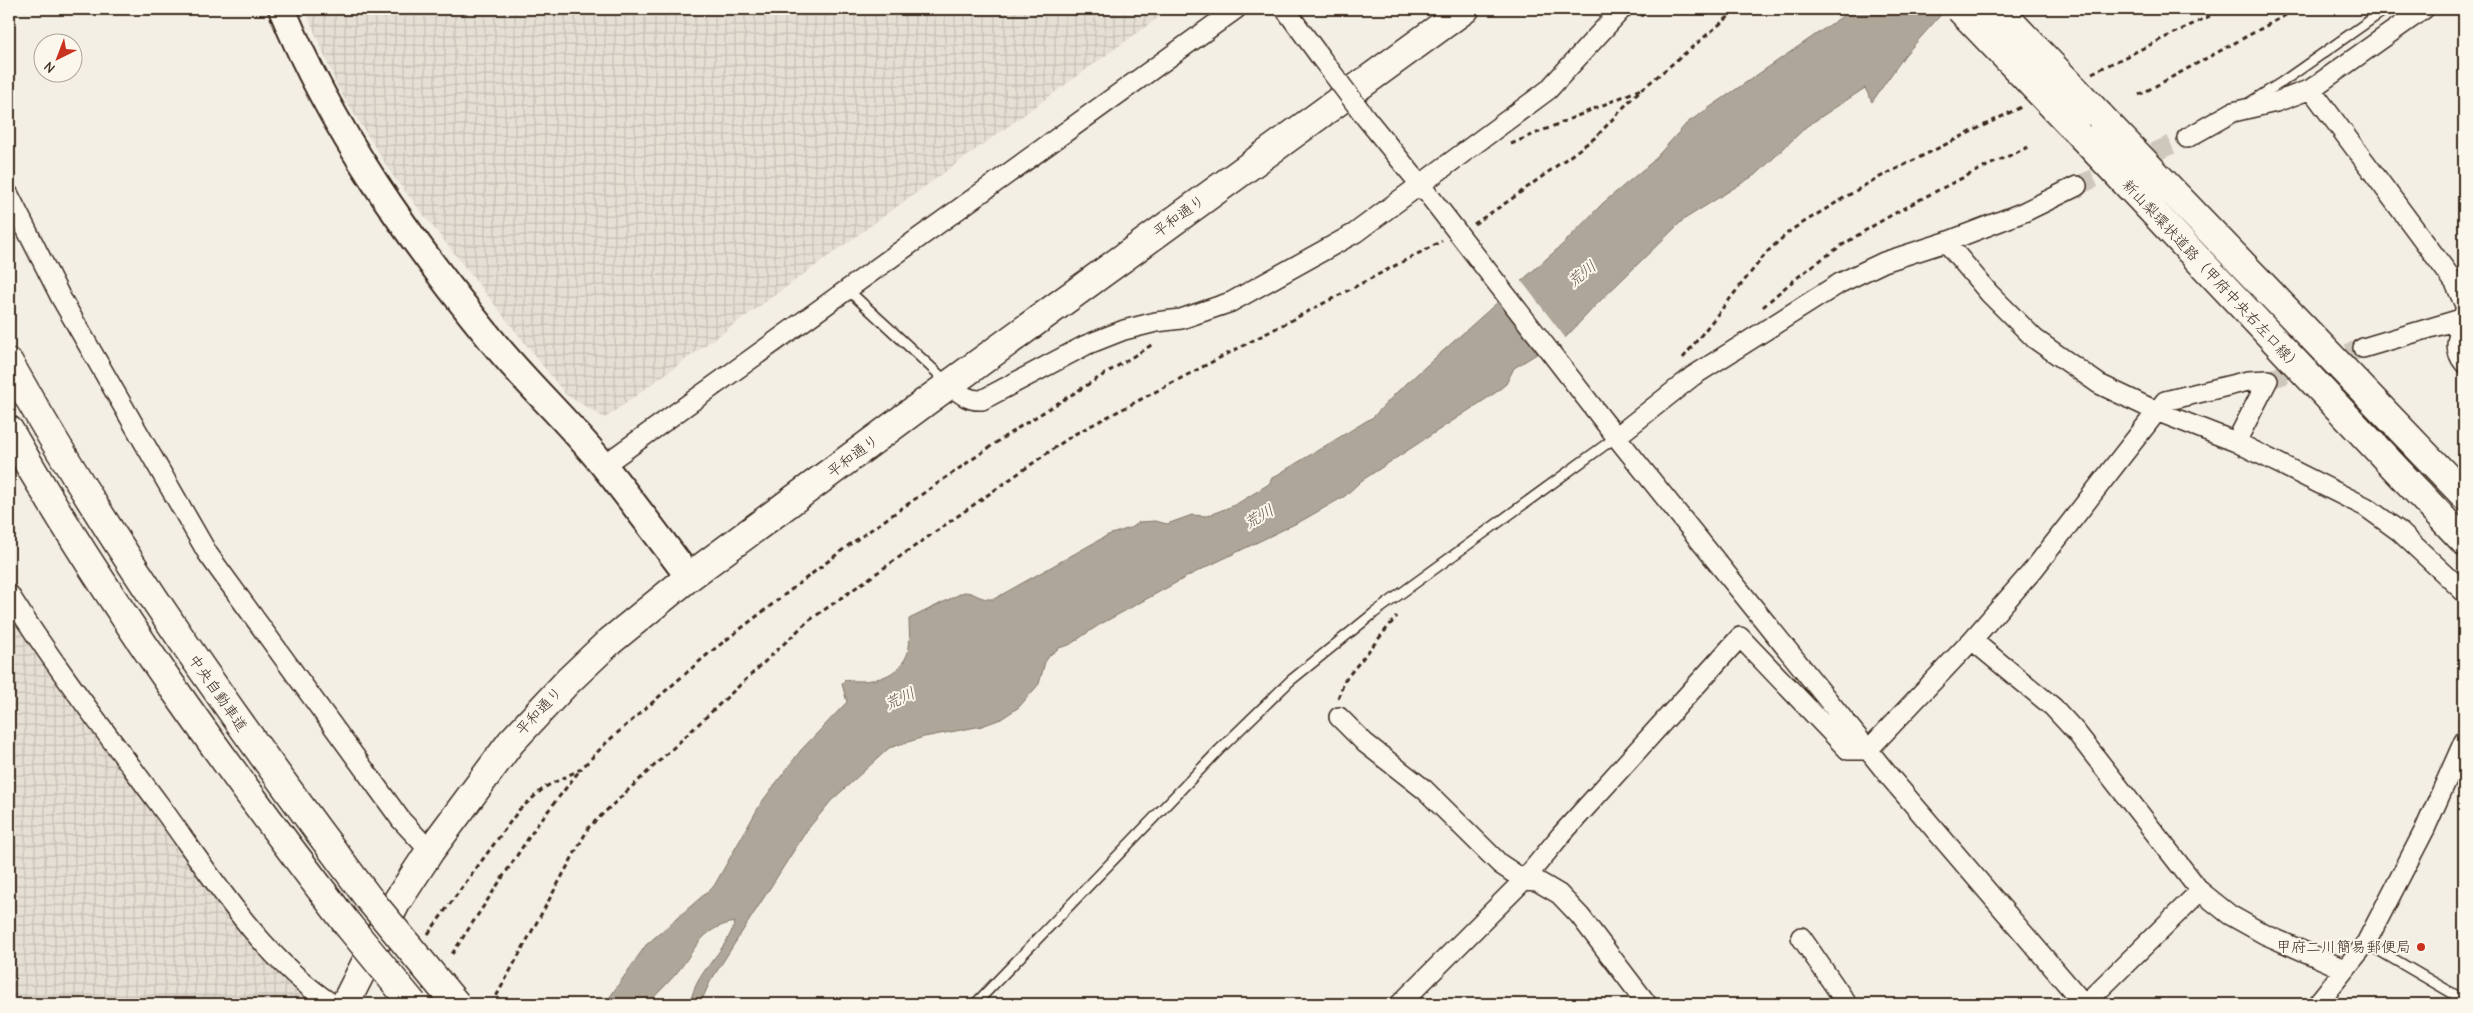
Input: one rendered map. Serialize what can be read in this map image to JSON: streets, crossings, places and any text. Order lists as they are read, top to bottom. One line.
{"streets":{"main road":["平和通り","新山梨環状道路（甲府中央右左口線）","中央自動車道"]},"water":["荒川"],"places":["甲府二川簡易郵便局"],"north":"bottom left"}
